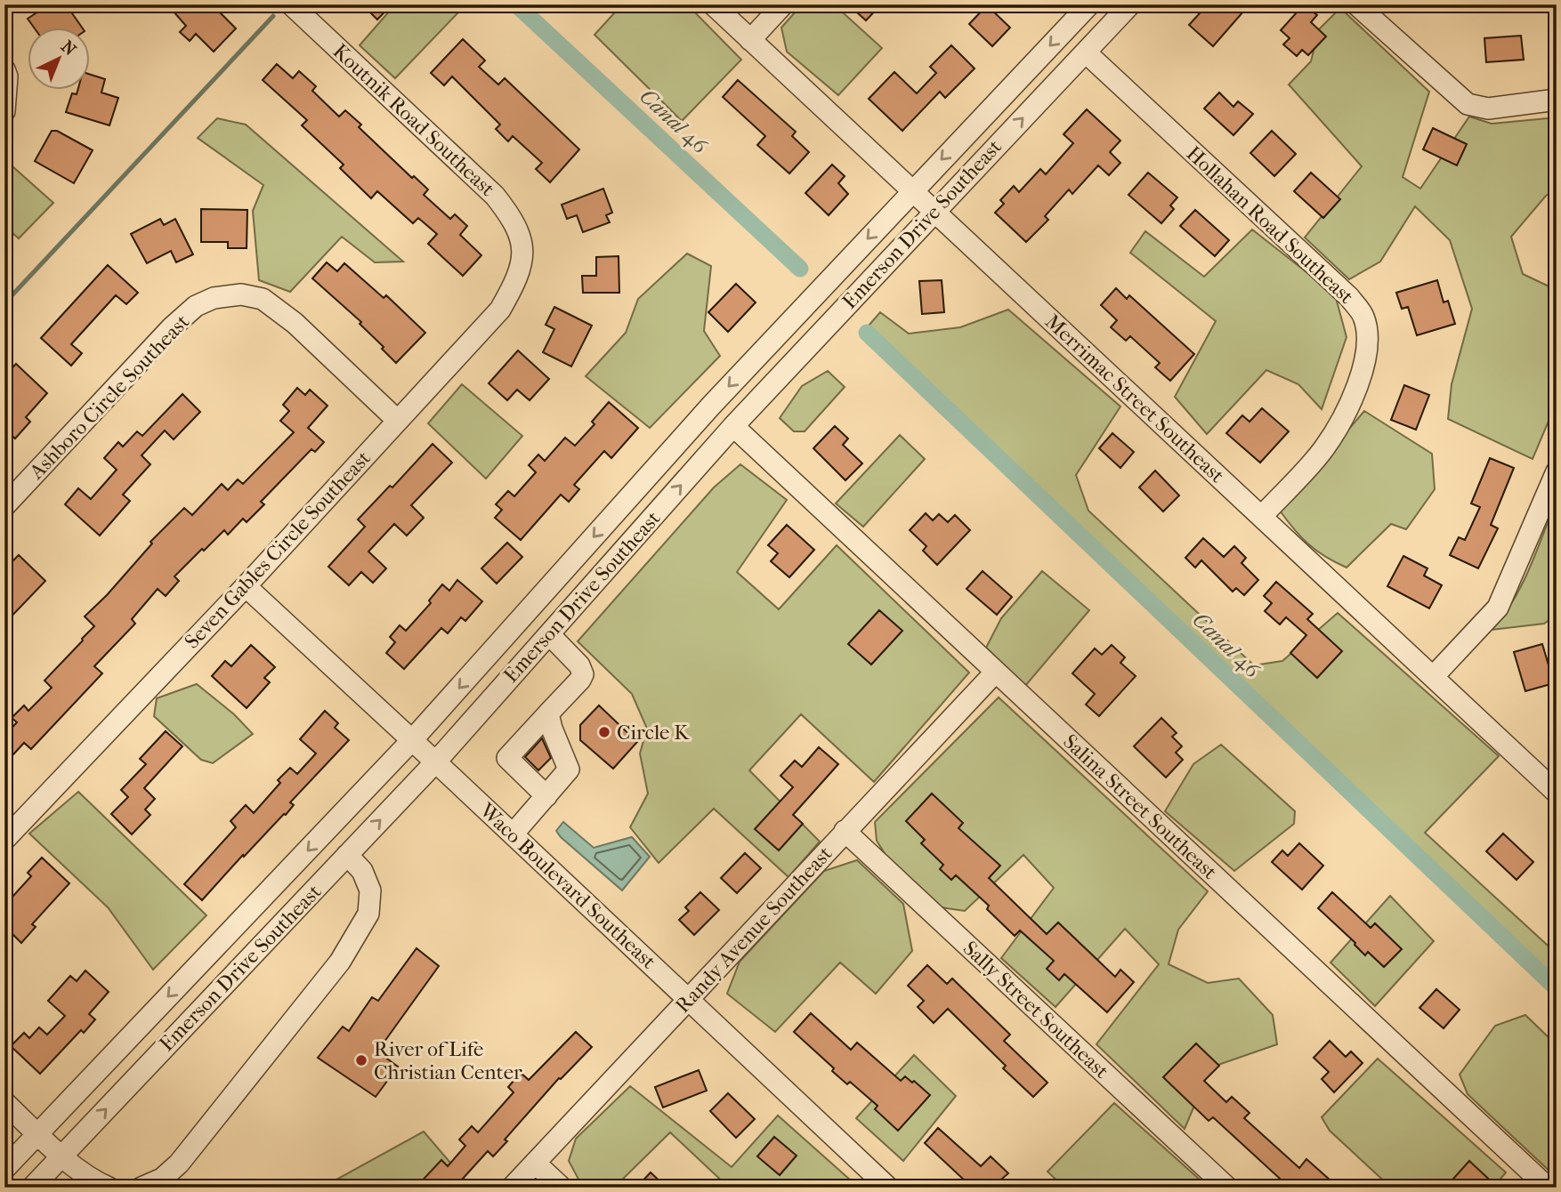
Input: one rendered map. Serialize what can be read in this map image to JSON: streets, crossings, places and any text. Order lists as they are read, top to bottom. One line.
{"streets":{"street":["Koutnik Road Southeast","Emerson Drive Southeast","Hollahan Road Southeast","Ashboro Circle Southeast","Merrimac Street Southeast","Seven Gables Circle Southeast","Salina Street Southeast","Waco Boulevard Southeast","Randy Avenue Southeast","Sally Street Southeast"]},"crossings":[["Koutnik Road Southeast","Seven Gables Circle Southeast"],["Emerson Drive Southeast","Hollahan Road Southeast"],["Emerson Drive Southeast","Merrimac Street Southeast"],["Emerson Drive Southeast","Salina Street Southeast"],["Emerson Drive Southeast","Waco Boulevard Southeast"],["Hollahan Road Southeast","Merrimac Street Southeast"],["Ashboro Circle Southeast","Seven Gables Circle Southeast"],["Seven Gables Circle Southeast","Waco Boulevard Southeast"],["Salina Street Southeast","Randy Avenue Southeast"],["Waco Boulevard Southeast","Randy Avenue Southeast"],["Randy Avenue Southeast","Sally Street Southeast"]],"water":["Canal 46"],"places":["Circle K","River of Life Christian Center"],"north":"top right"}
